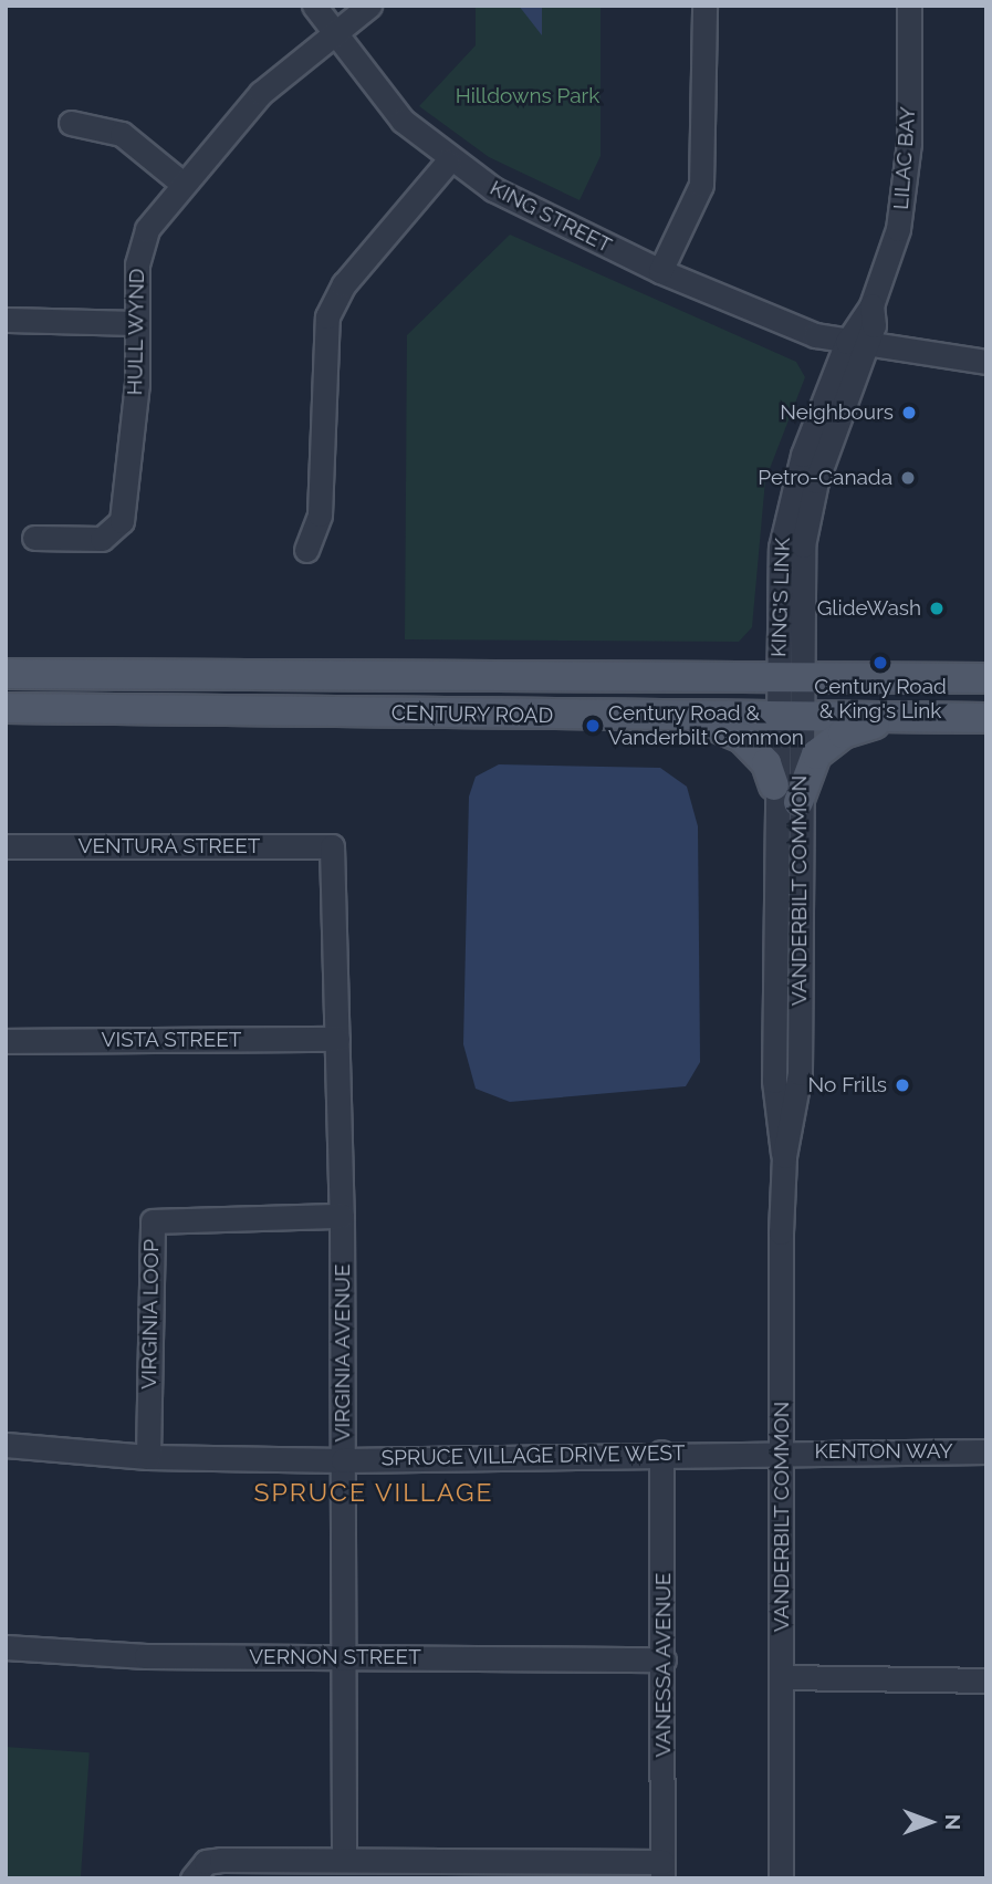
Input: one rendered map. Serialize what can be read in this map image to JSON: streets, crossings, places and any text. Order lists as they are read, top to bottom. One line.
{"streets":{"main road":["CENTURY ROAD"],"street":["LILAC BAY","KING STREET","HULL WYND","KING'S LINK","VENTURA STREET","VANDERBILT COMMON","VISTA STREET","VIRGINIA LOOP","VIRGINIA AVENUE","KENTON WAY","SPRUCE VILLAGE DRIVE WEST","VERNON STREET","VANESSA AVENUE"]},"crossings":[["LILAC BAY","KING STREET"],["LILAC BAY","KING'S LINK"],["KING STREET","HULL WYND"],["KING STREET","KING'S LINK"],["KING'S LINK","CENTURY ROAD"],["KING'S LINK","VANDERBILT COMMON"],["CENTURY ROAD","VANDERBILT COMMON"],["VENTURA STREET","VIRGINIA AVENUE"],["VANDERBILT COMMON","KENTON WAY"],["VANDERBILT COMMON","SPRUCE VILLAGE DRIVE WEST"],["VISTA STREET","VIRGINIA AVENUE"],["VIRGINIA LOOP","VIRGINIA AVENUE"],["VIRGINIA LOOP","SPRUCE VILLAGE DRIVE WEST"],["VIRGINIA AVENUE","SPRUCE VILLAGE DRIVE WEST"],["VIRGINIA AVENUE","VERNON STREET"],["KENTON WAY","SPRUCE VILLAGE DRIVE WEST"],["SPRUCE VILLAGE DRIVE WEST","VANESSA AVENUE"],["VERNON STREET","VANESSA AVENUE"]],"districts":["SPRUCE VILLAGE"],"parks":["Hilldowns Park"],"places":["Neighbours","Petro-Canada","GlideWash","Century Road & King's Link","Century Road & Vanderbilt Common","No Frills"],"north":"right"}
